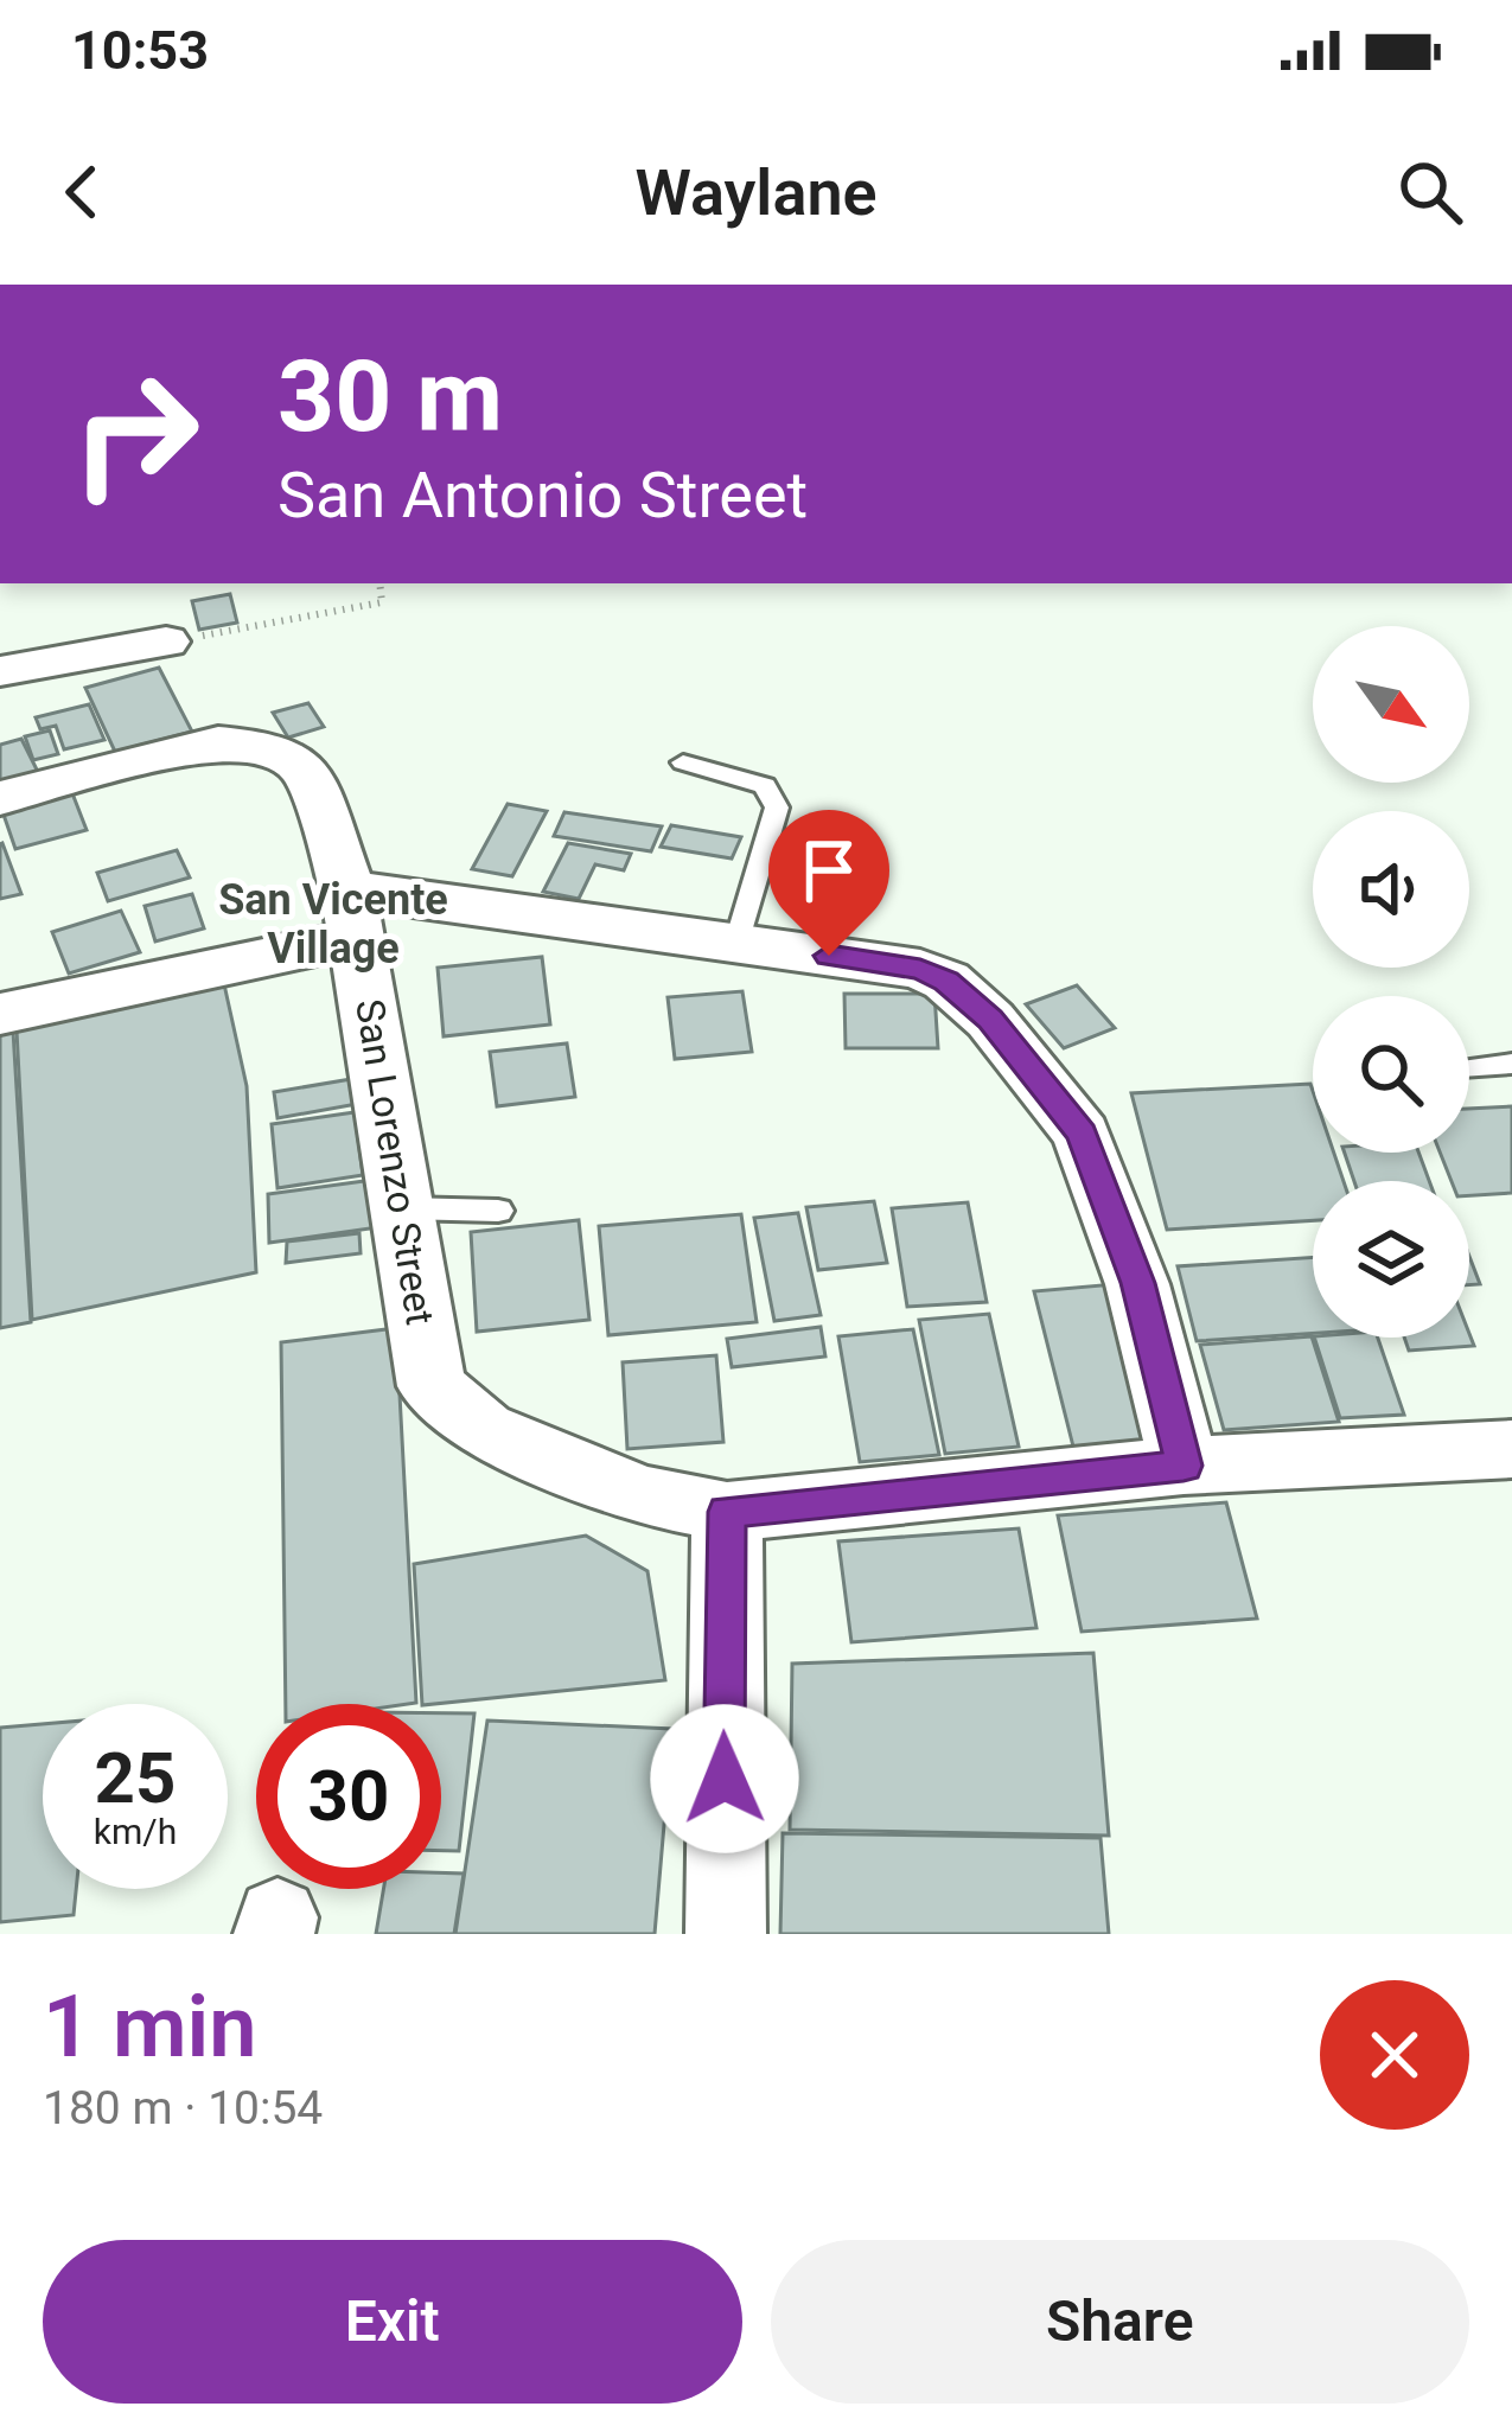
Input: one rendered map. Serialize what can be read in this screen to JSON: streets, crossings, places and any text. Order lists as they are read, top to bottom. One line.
{"streets":{"street":["San Lorenzo Street"]},"districts":["San Vicente Village"],"north":"bottom right","page":{"status":"10:53","header":"Waylane","turn":["30 m","San Antonio Street"],"speed":"25 km/h","limit":"30","heading":["1 min","180 m · 10:54"],"buttons":["Exit","Share"]}}
